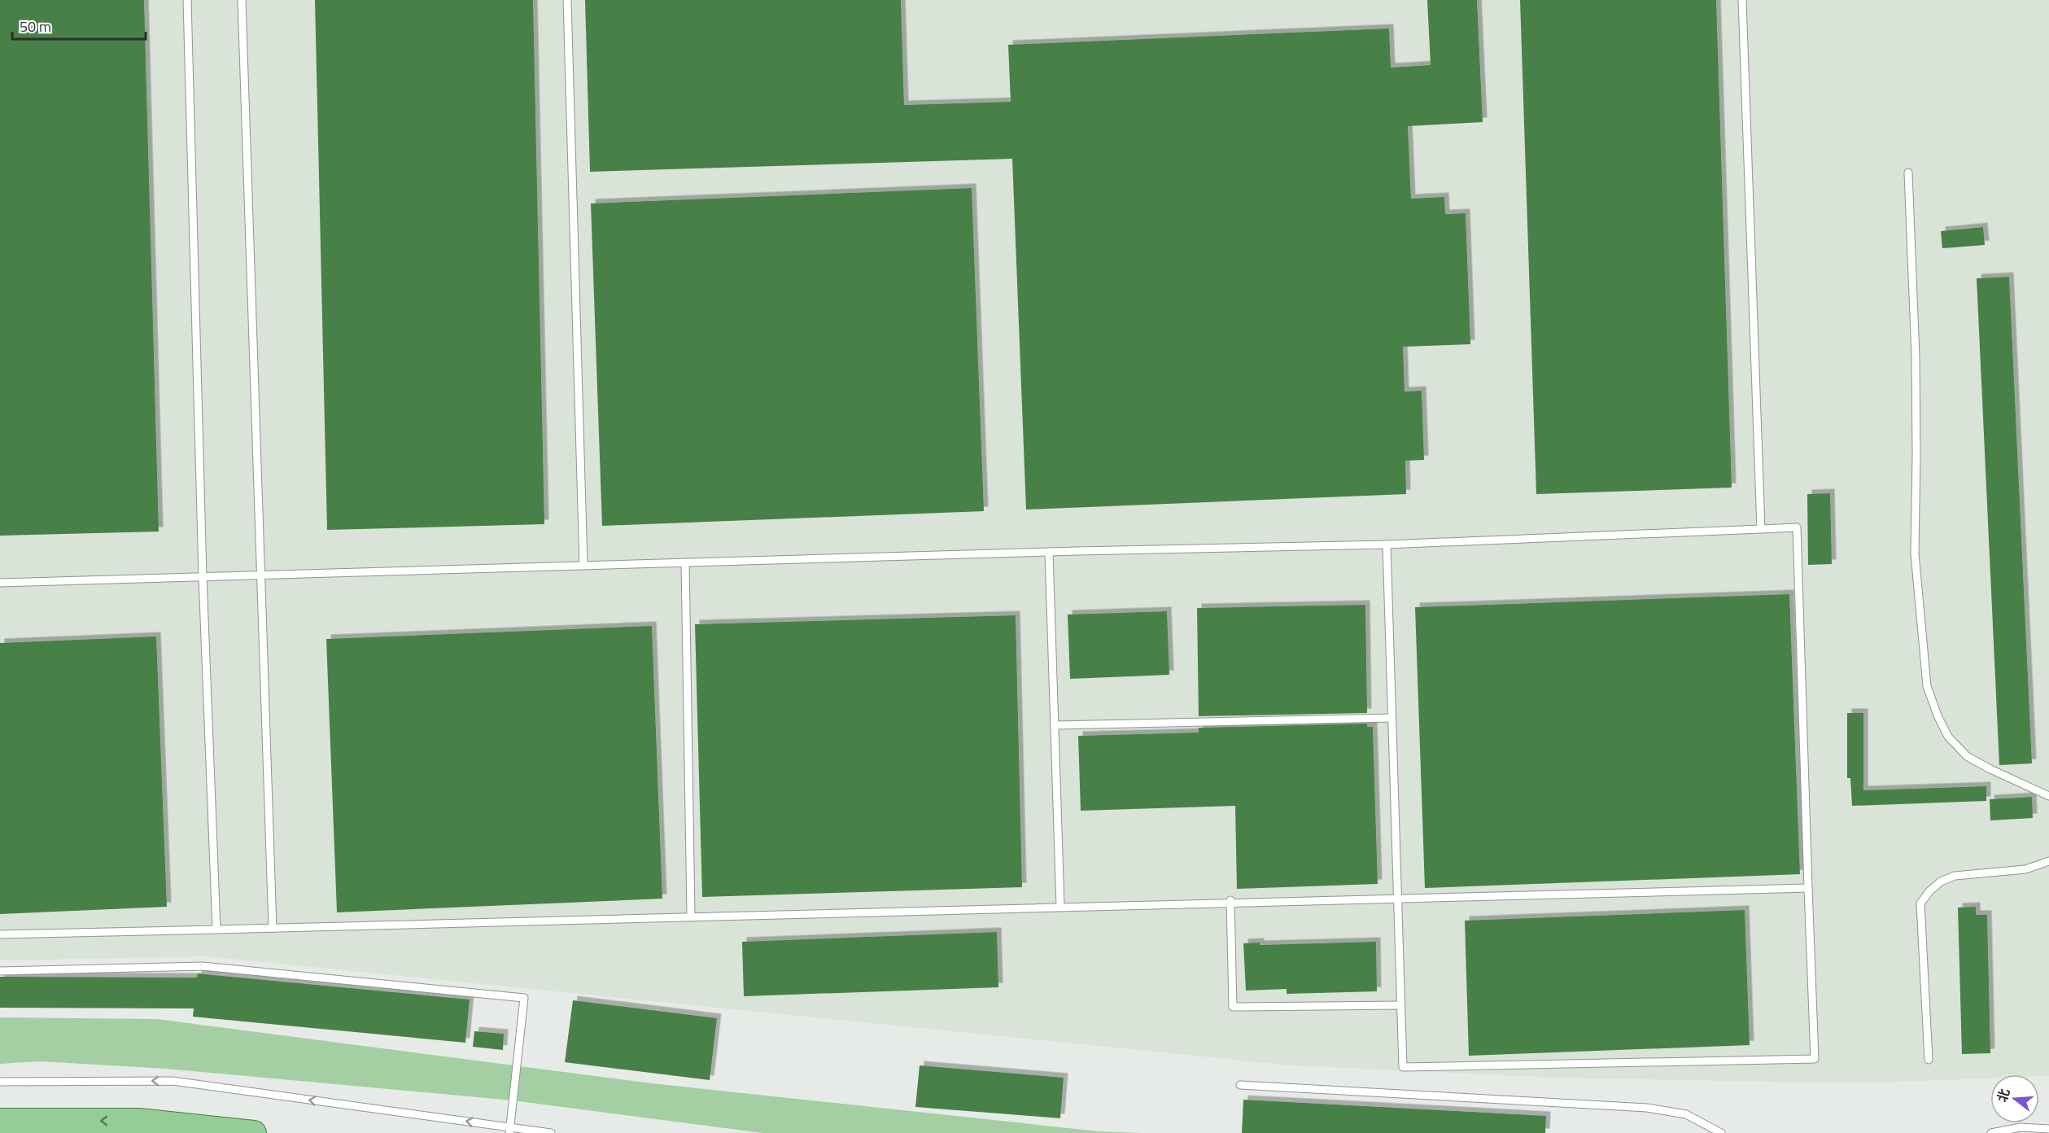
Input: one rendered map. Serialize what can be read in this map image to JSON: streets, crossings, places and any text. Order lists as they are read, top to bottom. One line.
{"scale_bar":"50 m","north":"left"}
